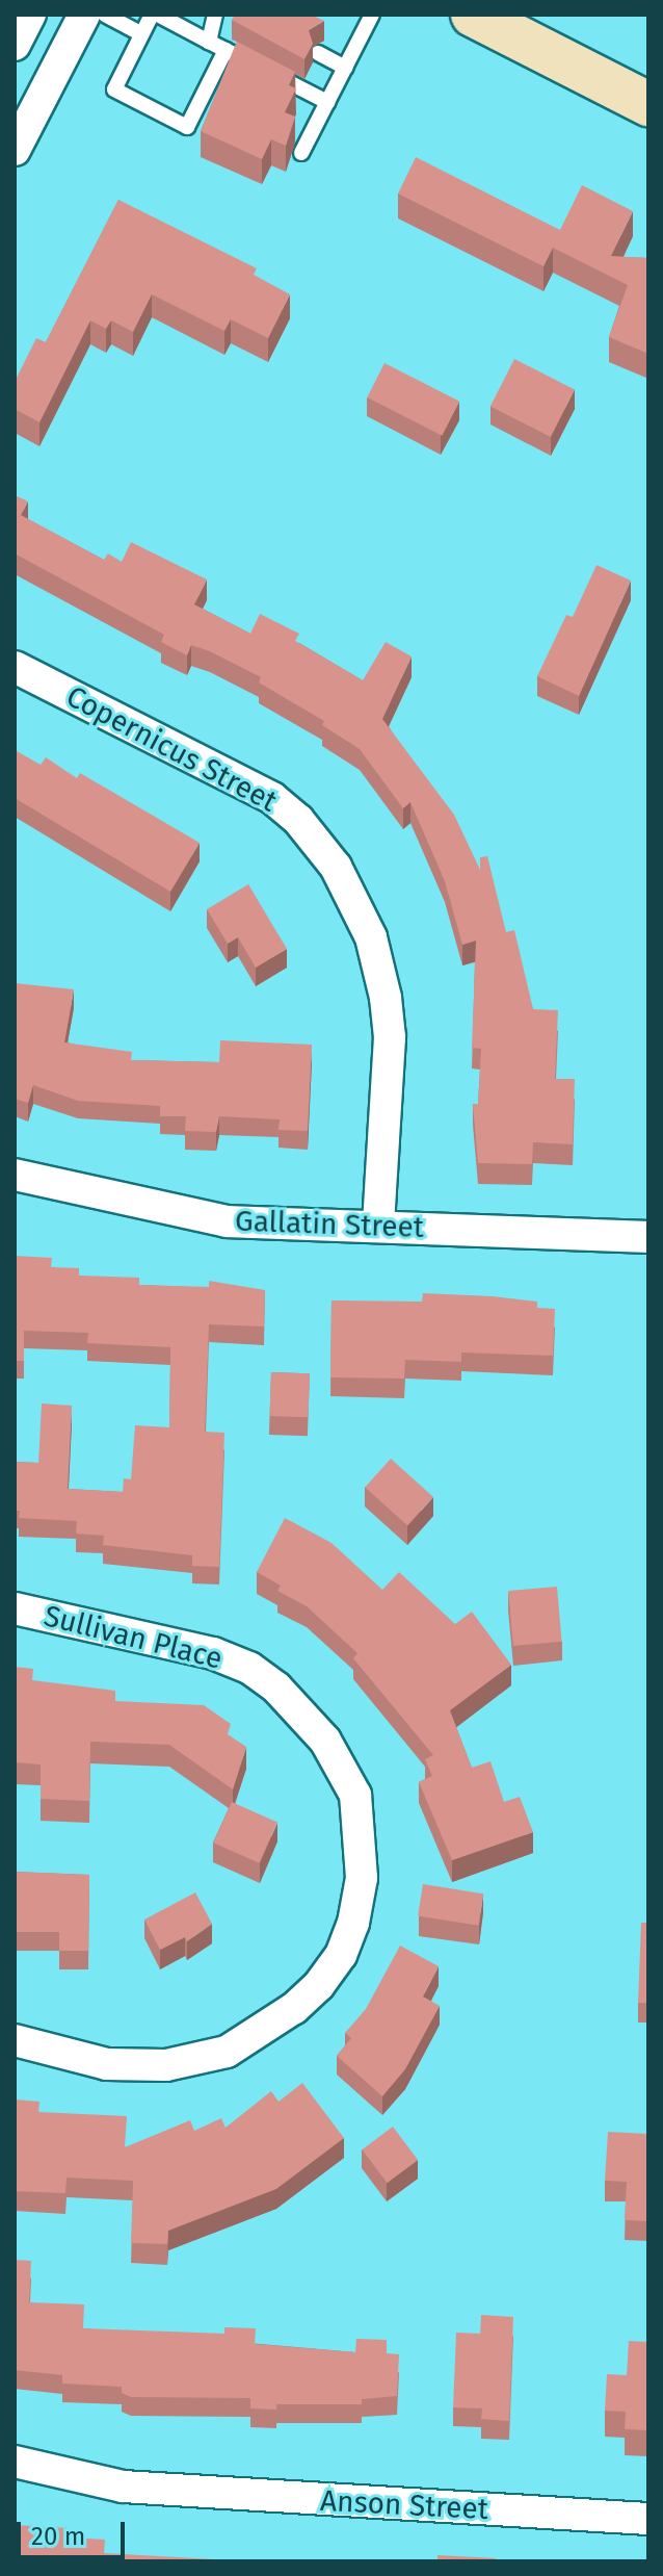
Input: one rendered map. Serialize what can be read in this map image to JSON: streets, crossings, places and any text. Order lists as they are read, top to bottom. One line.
{"streets":{"street":["Copernicus Street","Gallatin Street","Sullivan Place","Anson Street"]},"crossings":[["Copernicus Street","Gallatin Street"]],"scale_bar":"20 m"}
